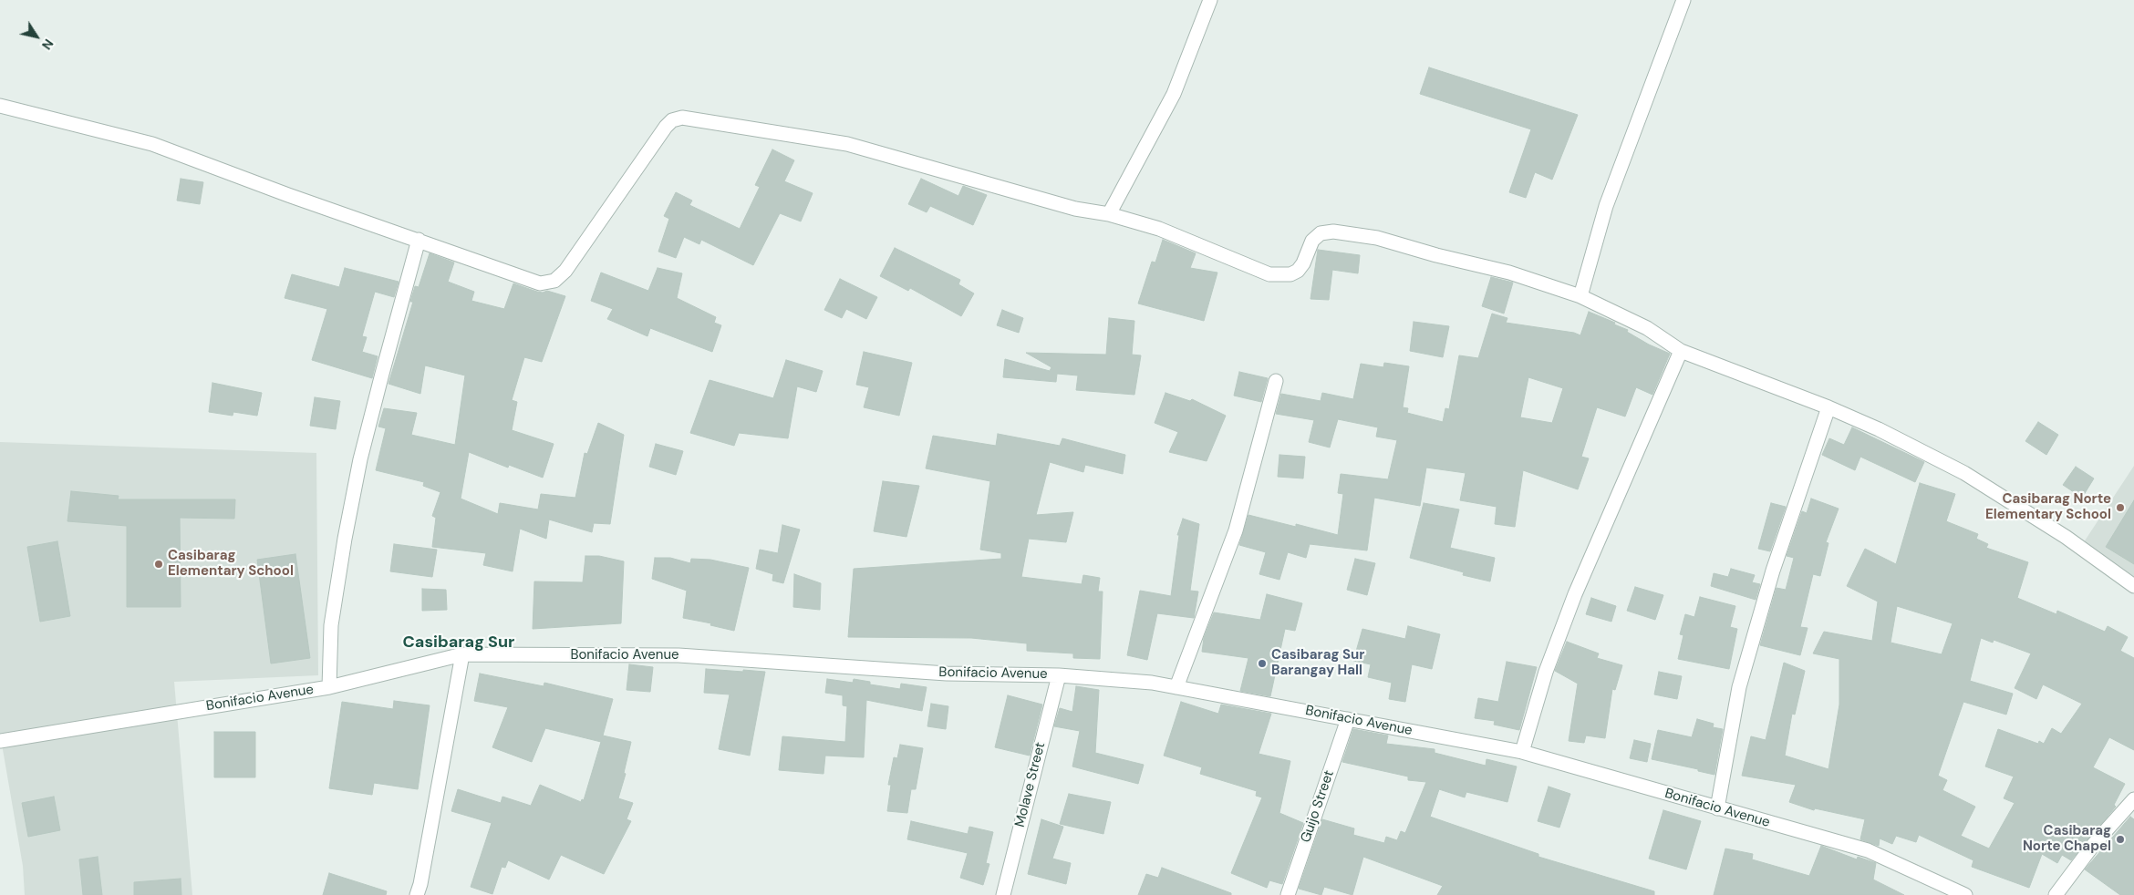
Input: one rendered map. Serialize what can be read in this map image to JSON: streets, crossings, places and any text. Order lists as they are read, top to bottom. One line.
{"streets":{"street":["Bonifacio Avenue","Molave Street","Guijo Street"]},"crossings":[["Bonifacio Avenue","Molave Street"],["Bonifacio Avenue","Guijo Street"]],"districts":["Casibarag Sur"],"places":["Casibarag Norte Elementary School","Casibarag Elementary School","Casibarag Sur Barangay Hall","Casibarag Norte Chapel"],"north":"bottom right"}
